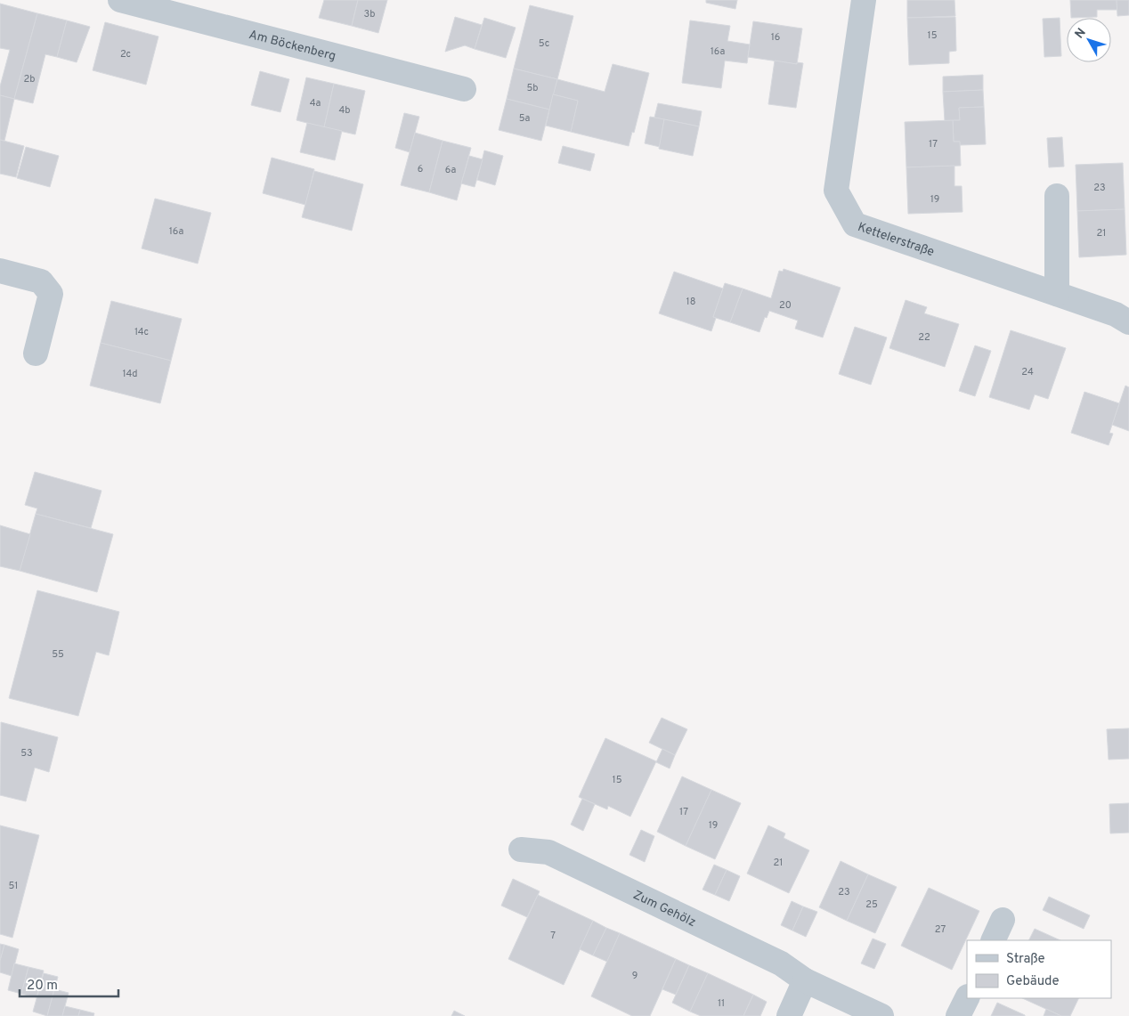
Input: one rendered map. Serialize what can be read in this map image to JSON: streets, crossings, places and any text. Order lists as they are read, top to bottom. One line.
{"streets":{"street":["Am Böckenberg","Kettelerstraße","Zum Gehölz"]},"house_numbers":["3b","15","16","5c","16a","2c","2b","5b","4a","4b","5a","17","6","6a","23","19","16a","21","18","20","14c","22","24","14d","55","53","15","17","19","21","51","23","25","27","7","9","11"],"legend":["Straße","Gebäude"],"scale_bar":"20 m","north":"top left"}
